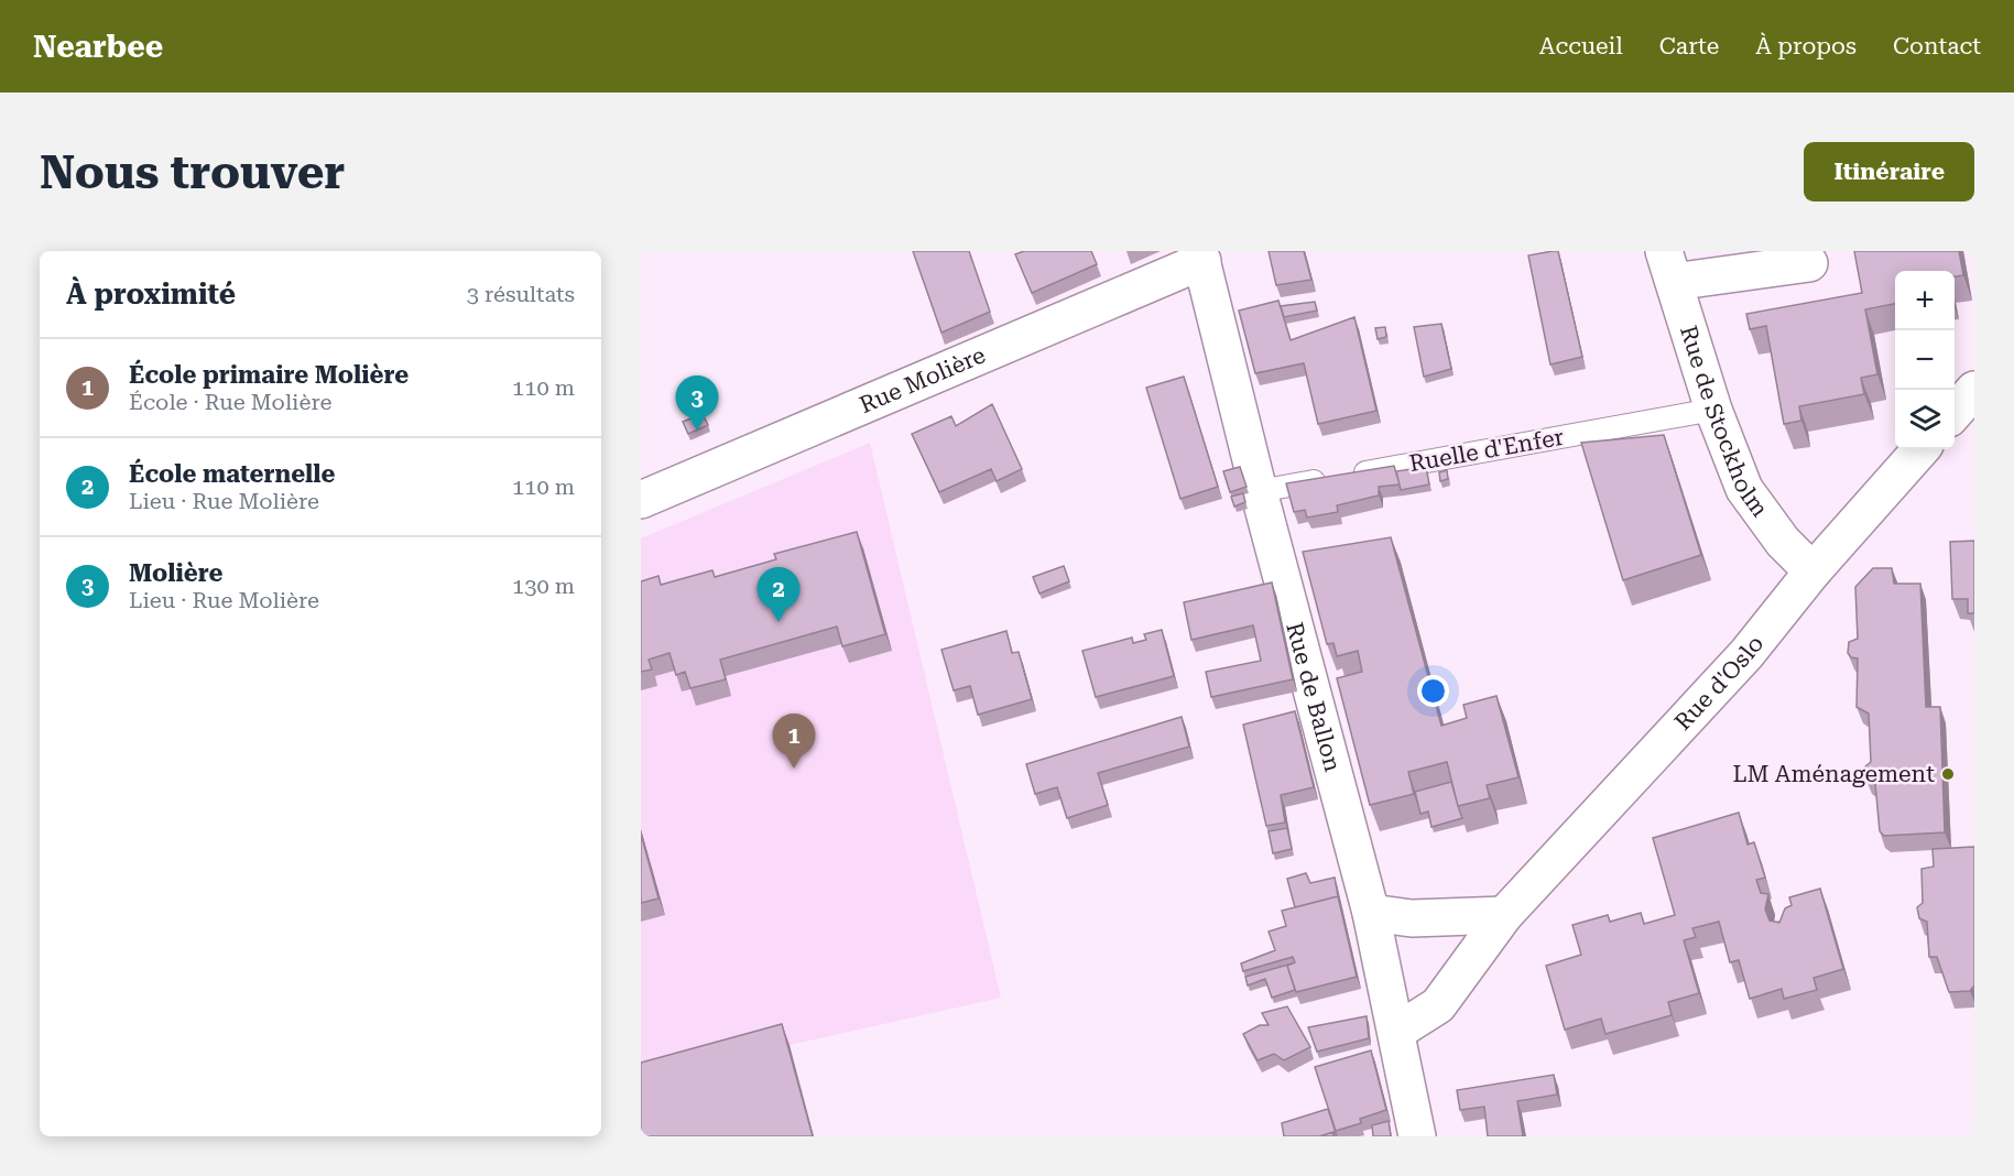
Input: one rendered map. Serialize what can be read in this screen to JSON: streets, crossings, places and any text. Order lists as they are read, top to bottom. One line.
{"streets":{"street":["Rue Molière","Rue de Stockholm","Rue d'Oslo","Rue de Ballon"],"lane":["Ruelle d'Enfer"]},"crossings":[["Rue Molière","Rue de Ballon"],["Rue de Stockholm","Ruelle d'Enfer"],["Rue de Stockholm","Rue d'Oslo"],["Ruelle d'Enfer","Rue de Ballon"],["Rue d'Oslo","Rue de Ballon"]],"places":["LM Aménagement"],"page":{"header":"Nearbee","nav":["Accueil","Carte","À propos","Contact"],"buttons":"Itinéraire","title":"Nous trouver","heading":["À proximité","3 résultats"],"map_buttons":["+","−"],"list":[{"mark":"1","name":"École primaire Molière","note":"École · Rue Molière","value":"110 m"},{"mark":"2","name":"École maternelle","note":"Lieu · Rue Molière","value":"110 m"},{"mark":"3","name":"Molière","note":"Lieu · Rue Molière","value":"130 m"}],"pins":["3","2","1"]}}
